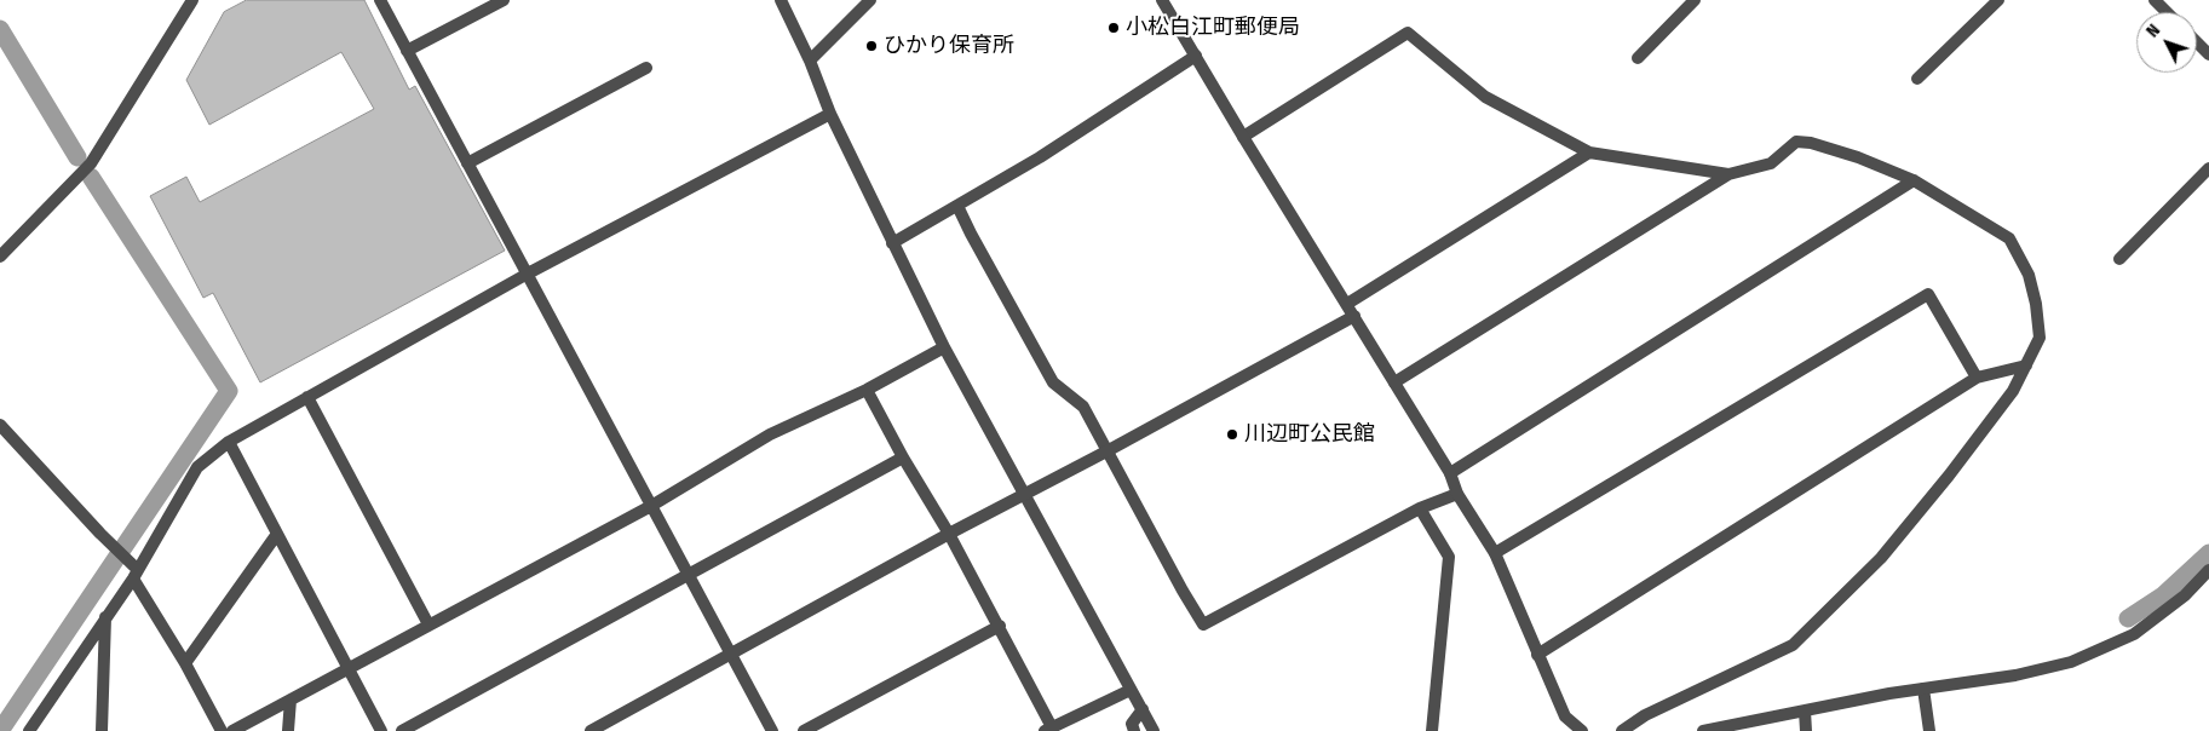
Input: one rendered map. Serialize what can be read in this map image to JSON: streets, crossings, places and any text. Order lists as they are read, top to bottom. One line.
{"places":["小松白江町郵便局","ひかり保育所","川辺町公民館"],"north":"top left"}
